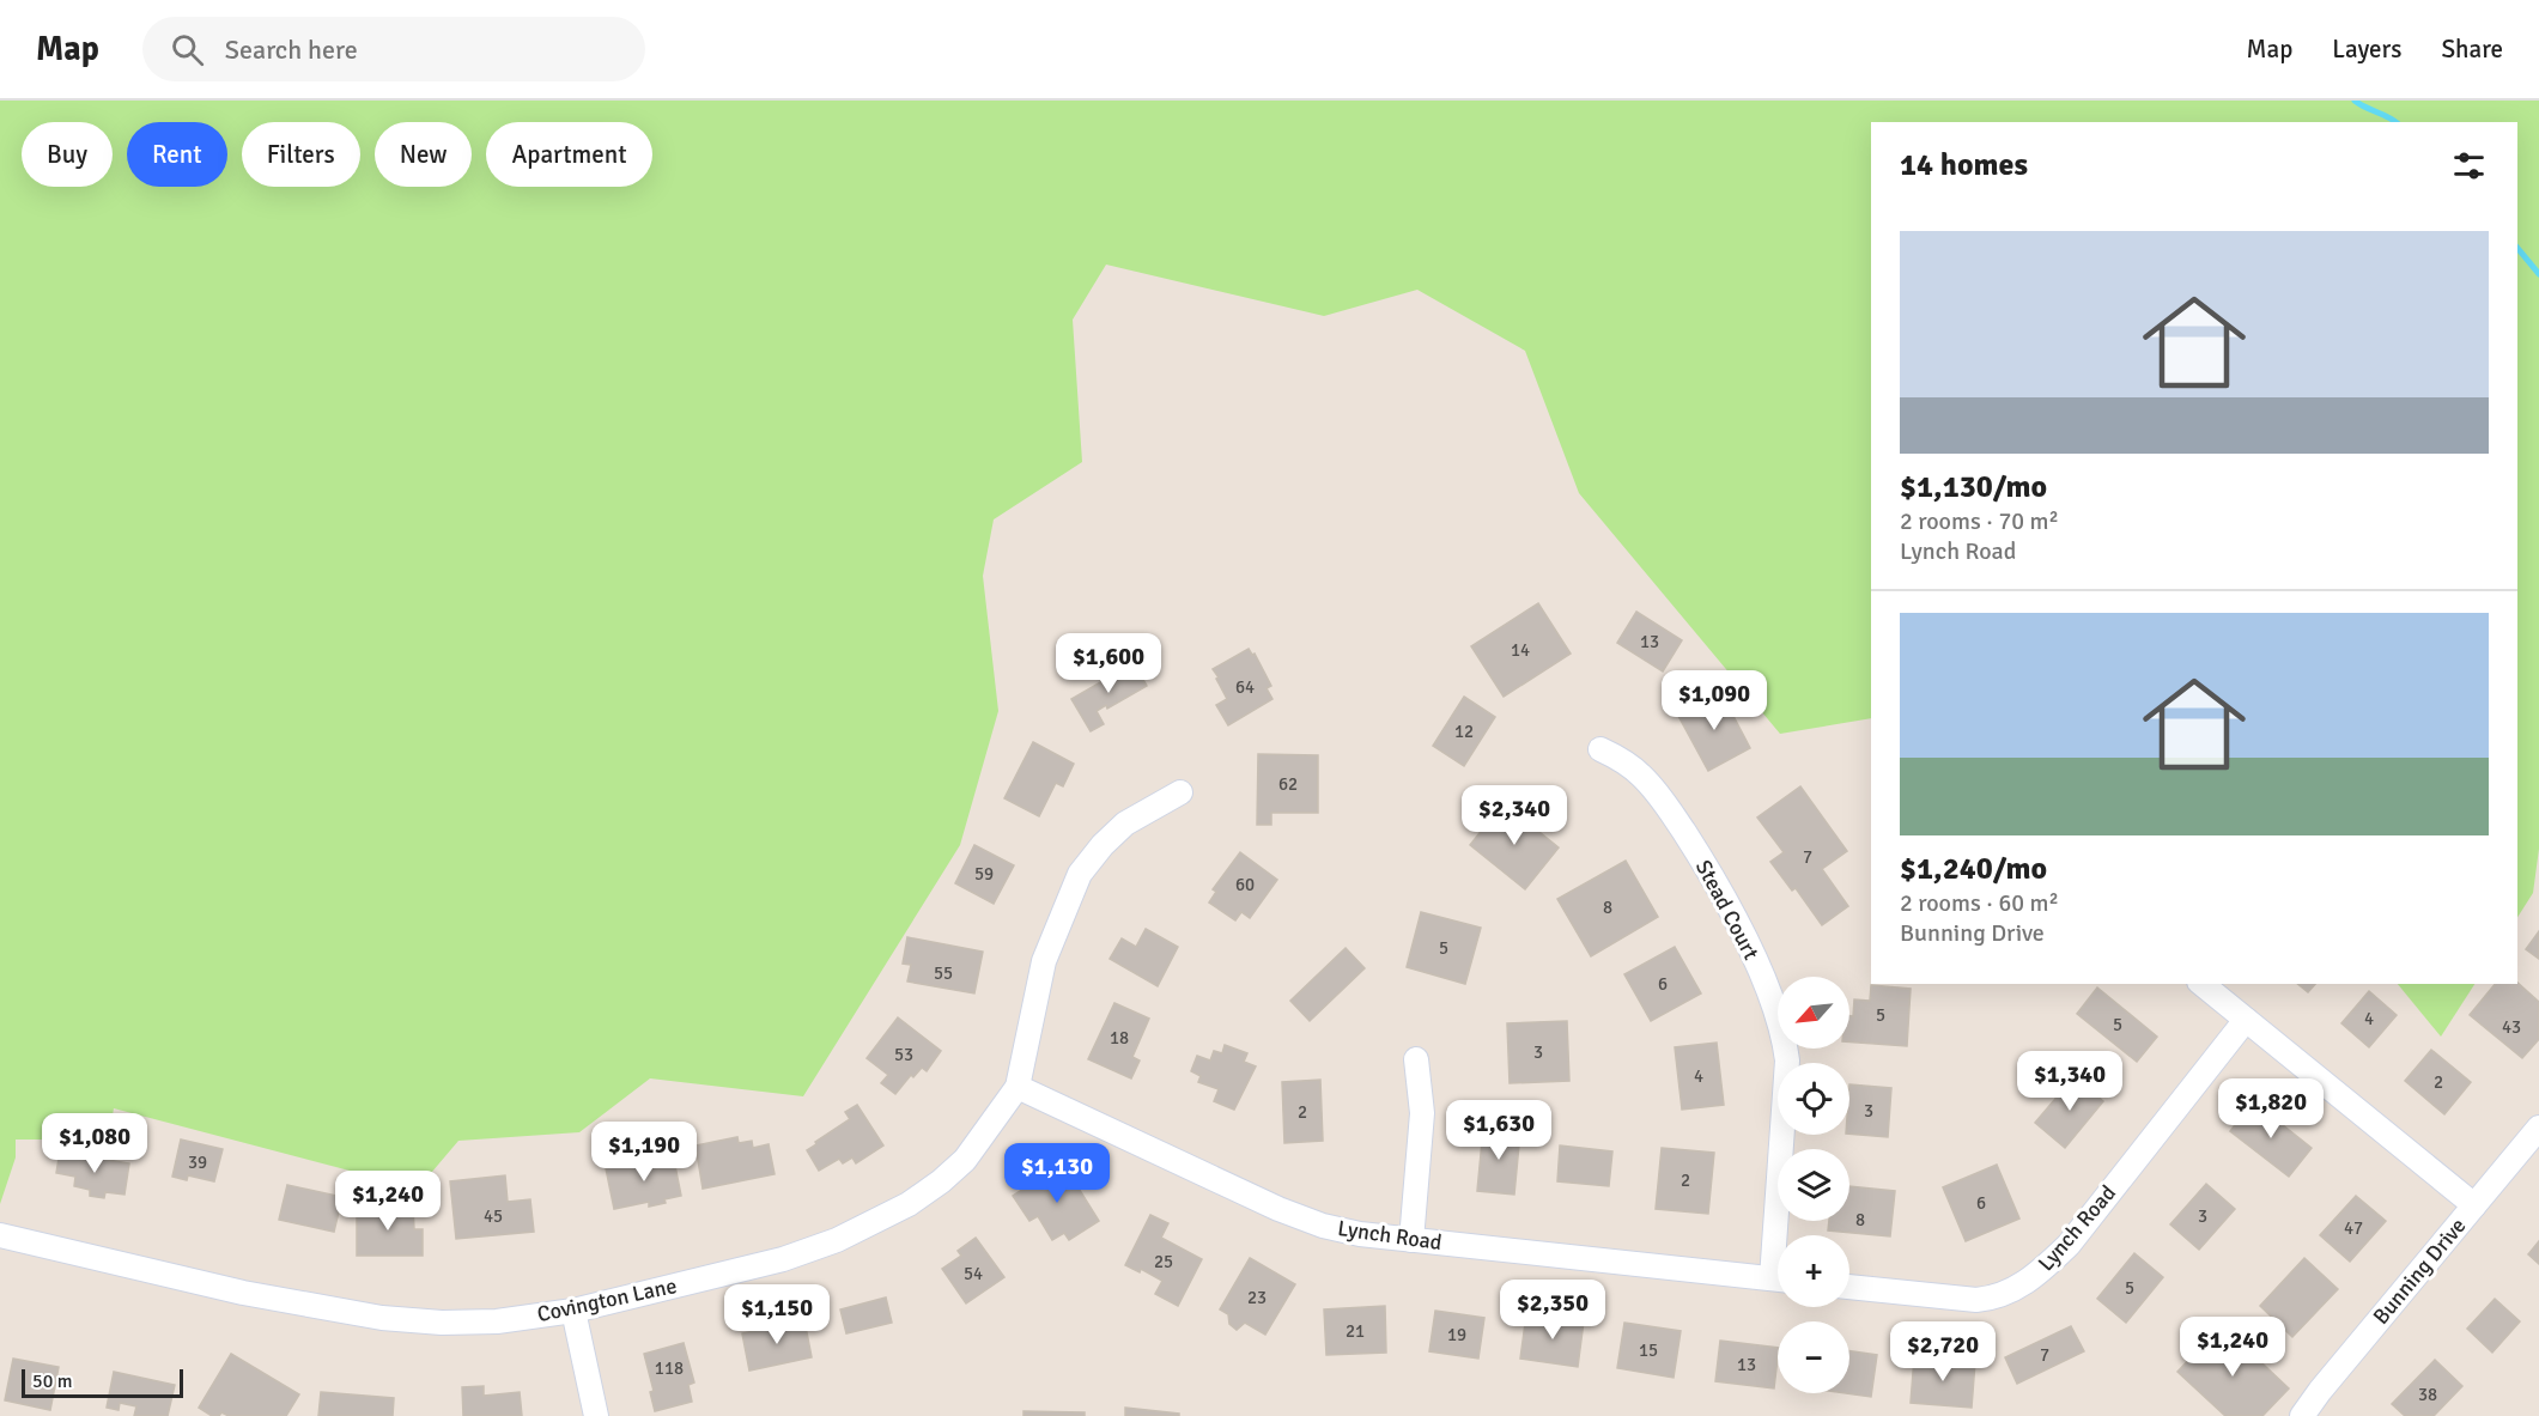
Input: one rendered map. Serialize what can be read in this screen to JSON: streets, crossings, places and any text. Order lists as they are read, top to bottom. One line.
{"streets":{"street":["Stead Court","Lynch Road","Bunning Drive","Covington Lane"]},"crossings":[["Lynch Road","Covington Lane"]],"house_numbers":["13","14","64","12","62","7","59","60","8","5","55","6","5","4","5","43","18","3","53","4","2","3","2","39","2","6","45","3","8","47","25","54","5","23","21","19","15","7","13","118","38"],"scale_bar":"50 m","north":"bottom left","page":{"header":"Map","search":"Search here","nav":["Map","Layers","Share"],"chip":["Buy","Rent","Filters","New","Apartment"],"heading":"14 homes","list":[{"name":"$1,130/mo","note":"2 rooms · 70 m² · Lynch Road"},{"name":"$1,240/mo","note":"2 rooms · 60 m² · Bunning Drive"}],"price":["$1,600","$1,090","$2,340","$1,340","$1,820","$1,630","$1,080","$1,190","$1,130","$1,240","$2,350","$1,150","$1,240","$2,720"],"map_buttons":["+","−"],"scale":"50 m"}}
